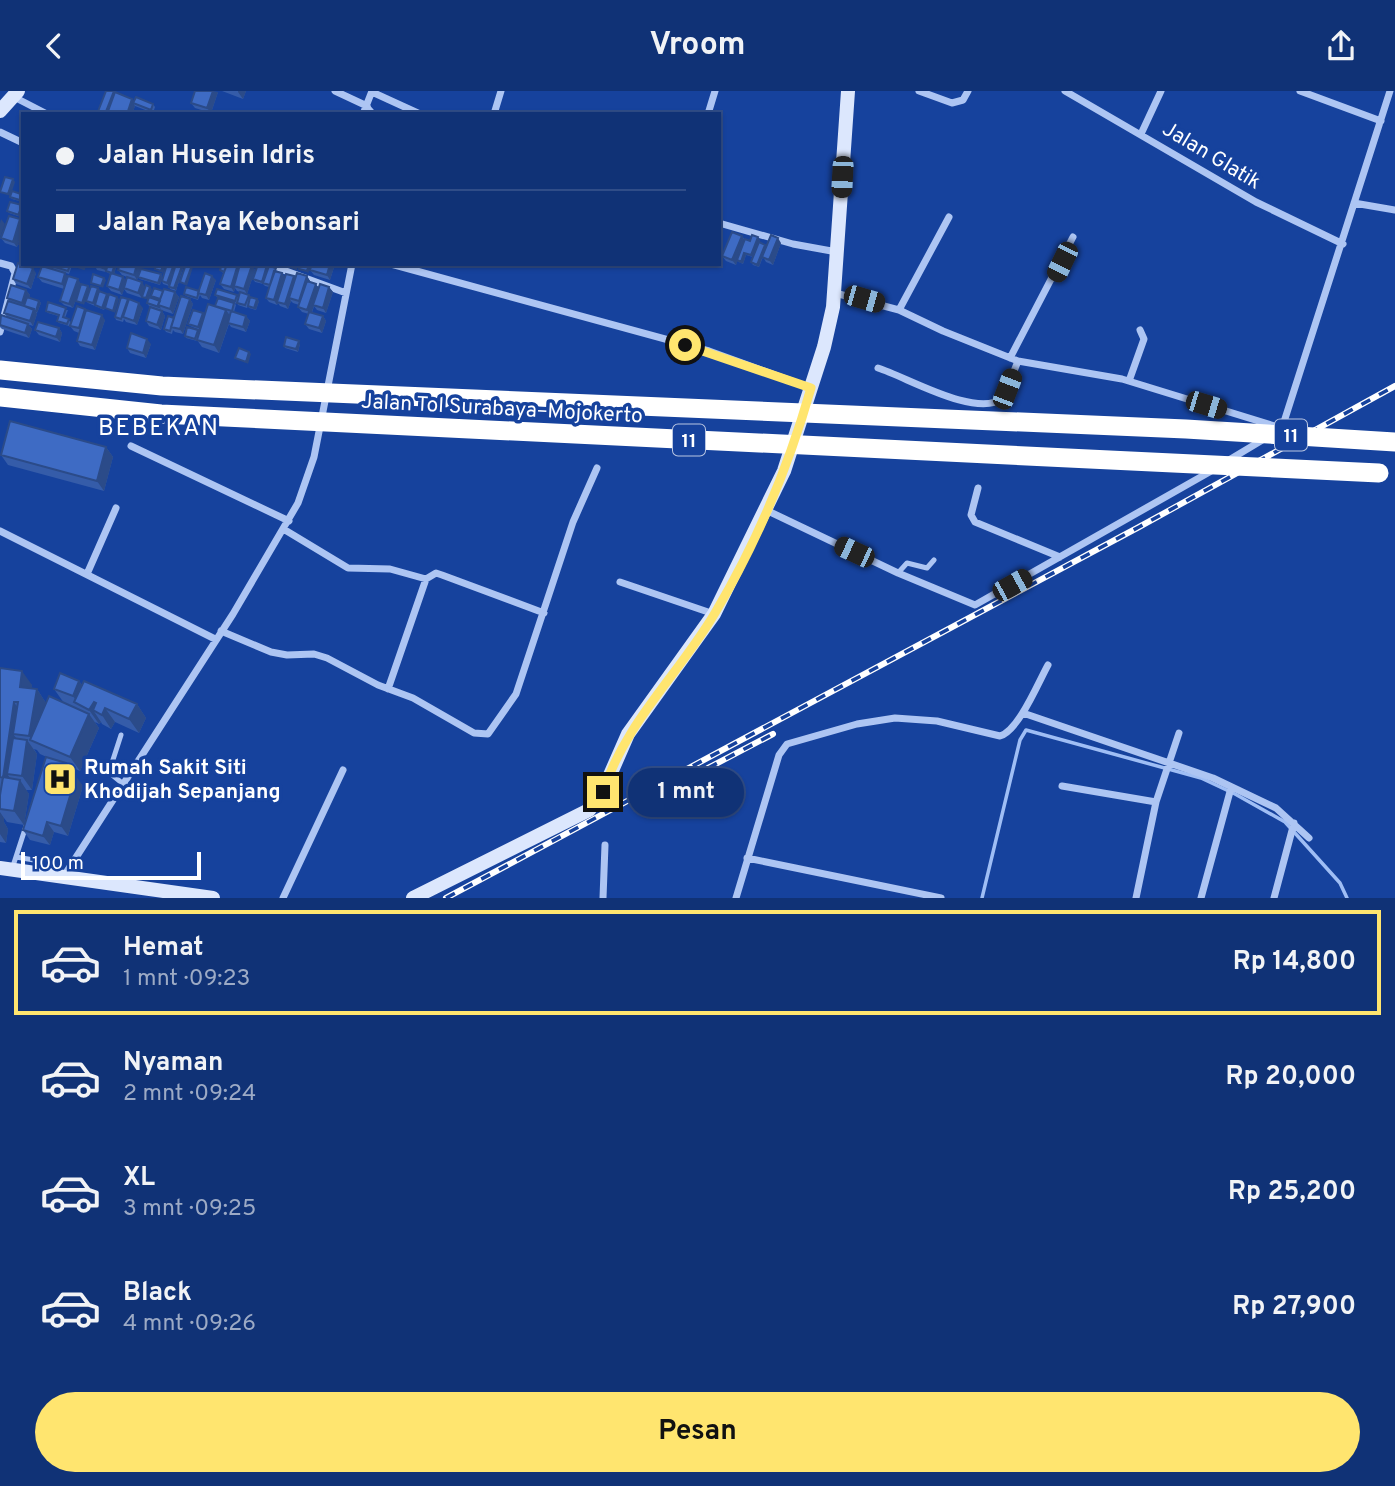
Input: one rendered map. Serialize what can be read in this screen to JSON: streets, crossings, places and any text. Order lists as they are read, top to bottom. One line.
{"streets":{"highway":["Jalan Tol Surabaya–Mojokerto","11"],"street":["Jalan Glatik"]},"crossings":[["Jalan Tol Surabaya–Mojokerto","11"]],"districts":["BEBEKAN"],"places":{"hospital":["Rumah Sakit Siti Khodijah Sepanjang"]},"scale_bar":"100 m","page":{"header":"Vroom","banner":["Jalan Husein Idris","Jalan Raya Kebonsari"],"bubble":"1 mnt","scale":"100 m","list":[{"name":"Hemat","note":"1 mnt · 09:23","value":"Rp 14,800"},{"name":"Nyaman","note":"2 mnt · 09:24","value":"Rp 20,000"},{"name":"XL","note":"3 mnt · 09:25","value":"Rp 25,200"},{"name":"Black","note":"4 mnt · 09:26","value":"Rp 27,900"}],"buttons":"Pesan"}}
